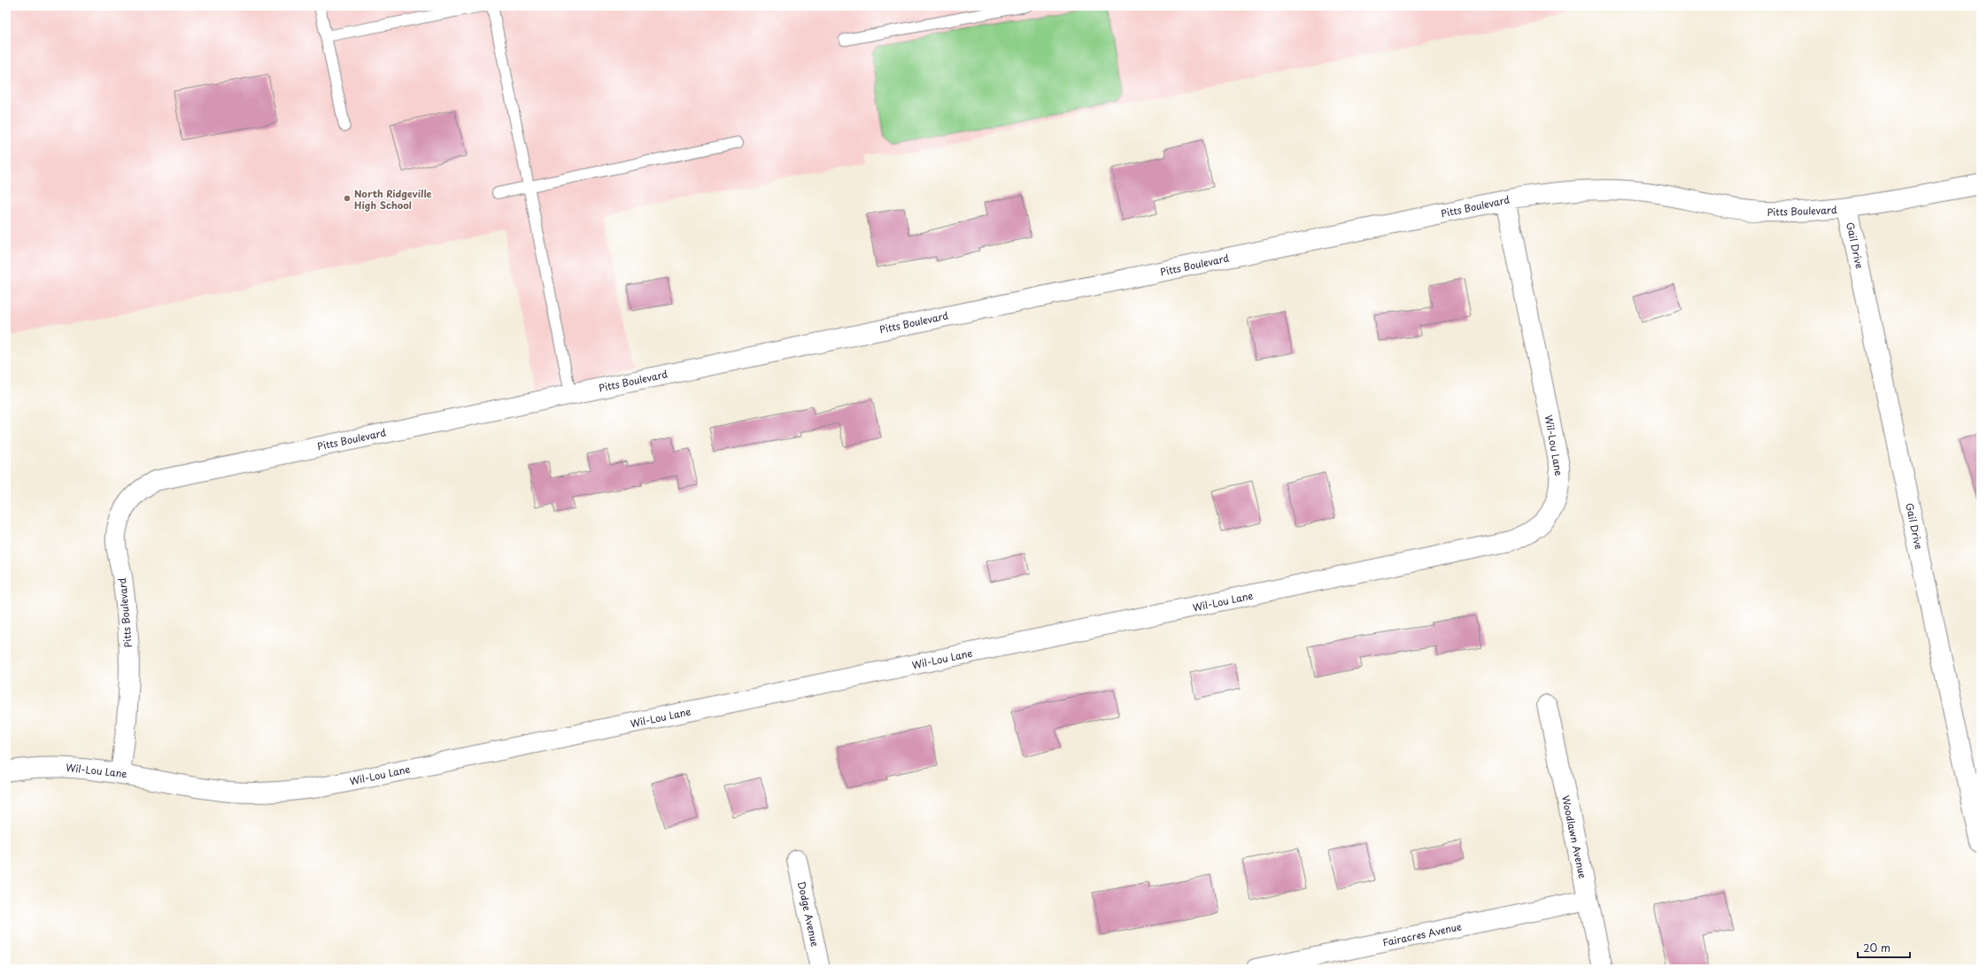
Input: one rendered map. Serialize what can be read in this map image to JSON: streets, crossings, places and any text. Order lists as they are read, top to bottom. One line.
{"streets":{"street":["Pitts Boulevard","Gail Drive","Wil-Lou Lane","Woodlawn Avenue","Dodge Avenue","Fairacres Avenue"]},"crossings":[["Pitts Boulevard","Gail Drive"],["Pitts Boulevard","Wil-Lou Lane"],["Woodlawn Avenue","Fairacres Avenue"]],"places":["North Ridgeville High School"],"scale_bar":"20 m"}
